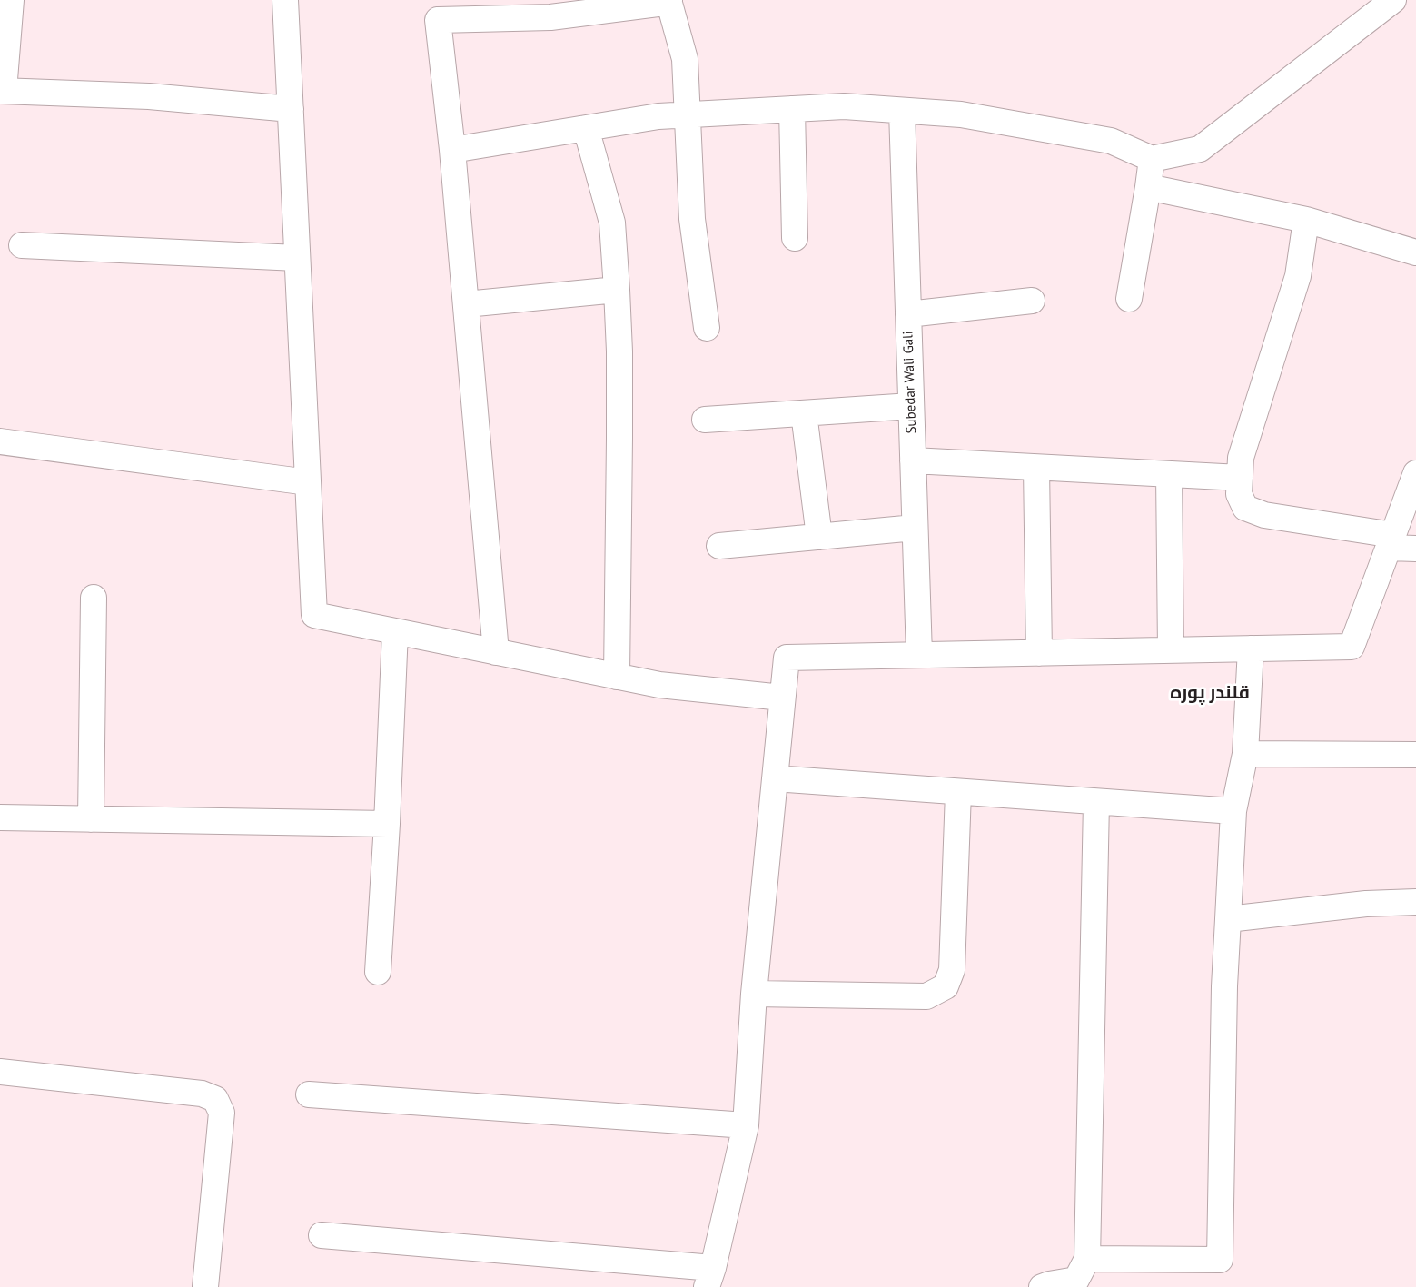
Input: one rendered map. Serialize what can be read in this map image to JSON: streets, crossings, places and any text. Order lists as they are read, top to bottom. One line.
{"streets":{"street":["Subedar Wali Gali"]},"districts":["قلندر پورہ"]}
